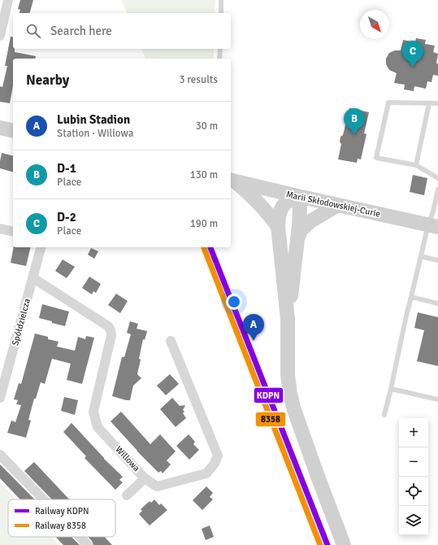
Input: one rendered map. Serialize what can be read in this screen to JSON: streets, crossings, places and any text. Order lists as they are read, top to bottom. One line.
{"streets":{"street":["Marii Skłodowskiej-Curie","Spółdzielcza","Willowa"]},"crossings":[["Spółdzielcza","Willowa"]],"lines":["rail line KDPN","rail line 8358"],"legend":["Railway KDPN","Railway 8358"],"north":"bottom right","page":{"search":"Search here","pins":["C","B","A"],"heading":["Nearby","3 results"],"list":[{"mark":"A","name":"Lubin Stadion","note":"Station · Willowa","value":"30 m"},{"mark":"B","name":"D-1","note":"Place","value":"130 m"},{"mark":"C","name":"D-2","note":"Place","value":"190 m"}],"map_buttons":["+","−"]}}
